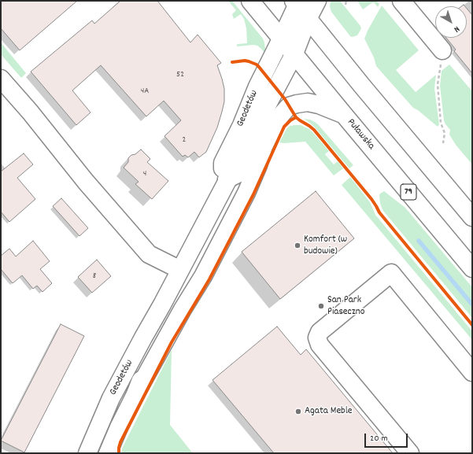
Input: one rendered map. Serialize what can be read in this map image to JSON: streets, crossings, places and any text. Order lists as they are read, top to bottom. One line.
{"streets":{"main road":["Geodetów","Puławska","79"]},"crossings":[["Geodetów","Puławska"]],"places":["Komfort (w budowie)","San Park Piaseczno","Agata Meble"],"house_numbers":["52","4A","2","4","8"],"scale_bar":"20 m","north":"bottom right"}
